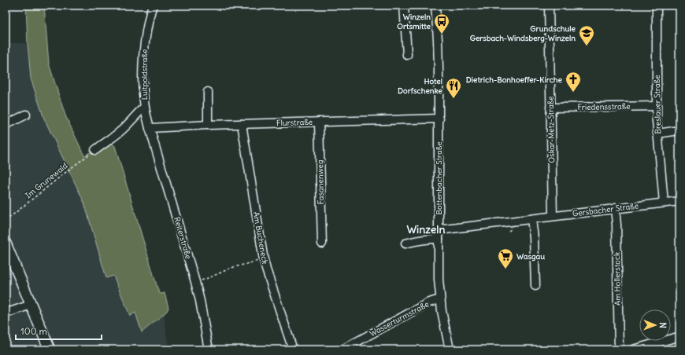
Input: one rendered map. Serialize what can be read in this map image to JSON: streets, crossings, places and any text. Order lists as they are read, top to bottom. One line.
{"streets":{"street":["Luitpoldstraße","Breslauer Straße","Friedensstraße","Flurstraße","Oskar-Metz-Straße","Bottenbacher Straße","Fasanenweg","Gersbacher Straße","Reiterstraße","Am Bucheneck","Am Hollerstock","Wasserturmstraße"],"path":["Im Grunewald"]},"crossings":[["Luitpoldstraße","Flurstraße"],["Luitpoldstraße","Im Grunewald"],["Luitpoldstraße","Reiterstraße"],["Breslauer Straße","Friedensstraße"],["Breslauer Straße","Gersbacher Straße"],["Friedensstraße","Oskar-Metz-Straße"],["Flurstraße","Bottenbacher Straße"],["Flurstraße","Fasanenweg"],["Flurstraße","Reiterstraße"],["Flurstraße","Am Bucheneck"],["Oskar-Metz-Straße","Gersbacher Straße"],["Bottenbacher Straße","Gersbacher Straße"],["Bottenbacher Straße","Wasserturmstraße"],["Gersbacher Straße","Am Hollerstock"]],"districts":["Winzeln"],"places":{"bus stop":["Winzeln Ortsmitte"],"school or university":["Grundschule Gersbach-Windsberg-Winzeln"],"church":["Dietrich-Bonhoeffer-Kirche"],"restaurant":["Hotel Dorfschenke"],"supermarket":["Wasgau"]},"scale_bar":"100 m","north":"right"}
